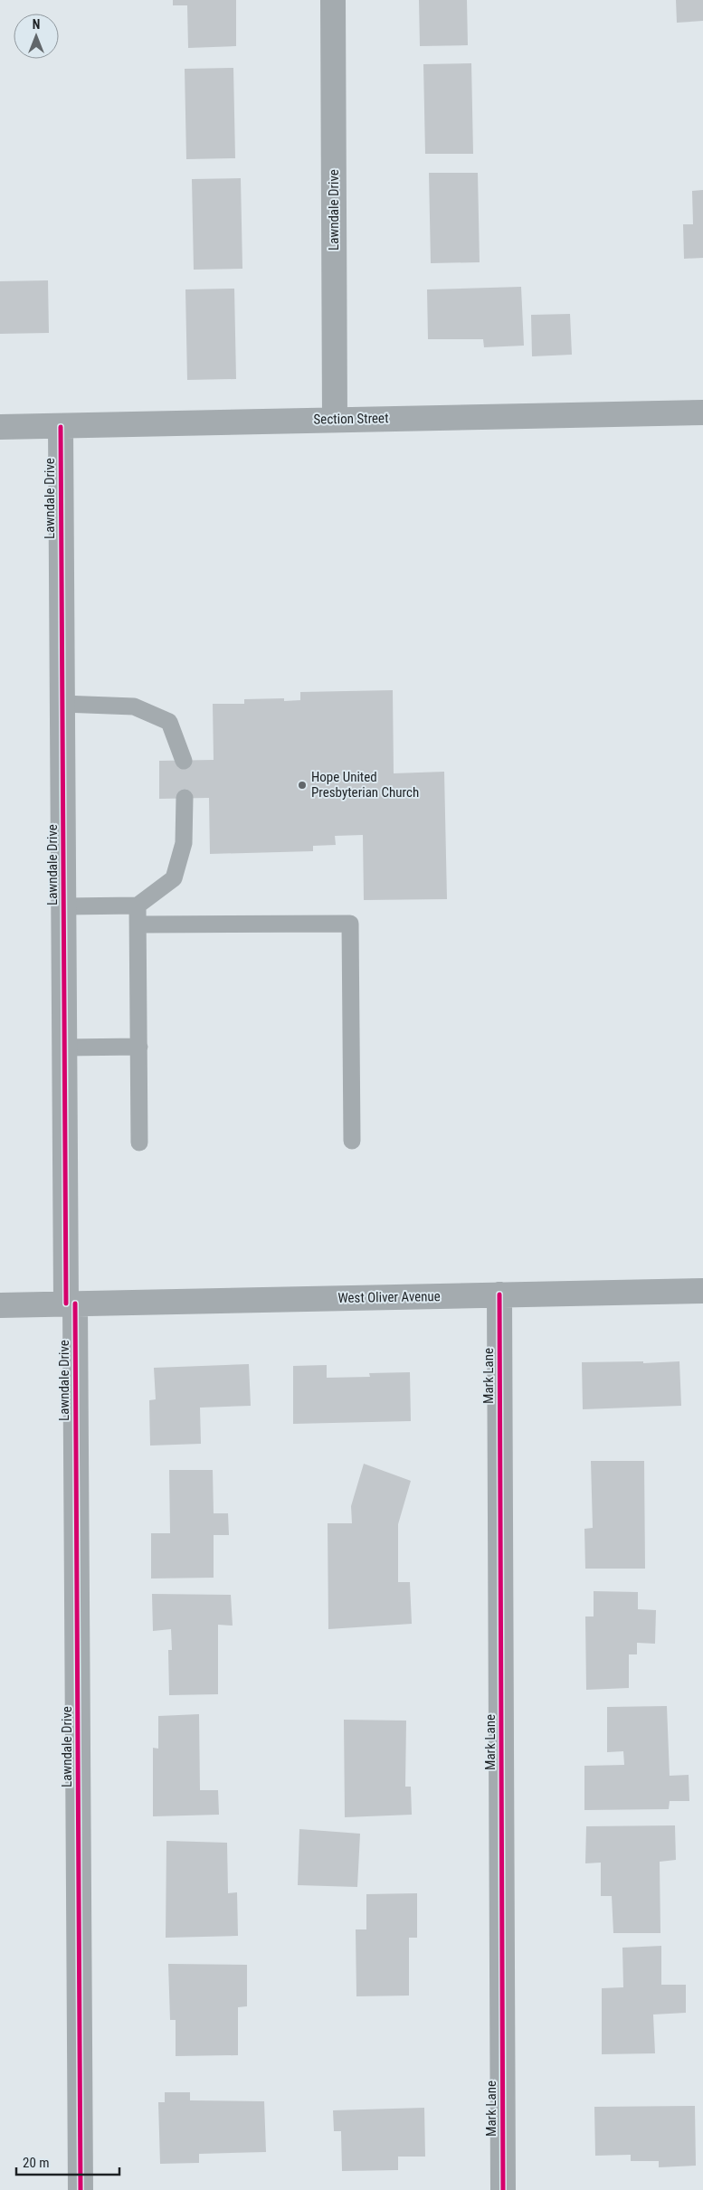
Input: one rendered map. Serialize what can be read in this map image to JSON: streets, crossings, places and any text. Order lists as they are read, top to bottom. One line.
{"streets":{"street":["Lawndale Drive","Section Street","West Oliver Avenue","Mark Lane"]},"crossings":[["Lawndale Drive","Section Street"],["Lawndale Drive","West Oliver Avenue"],["West Oliver Avenue","Mark Lane"]],"places":["Hope United Presbyterian Church"],"scale_bar":"20 m","north":"top"}
